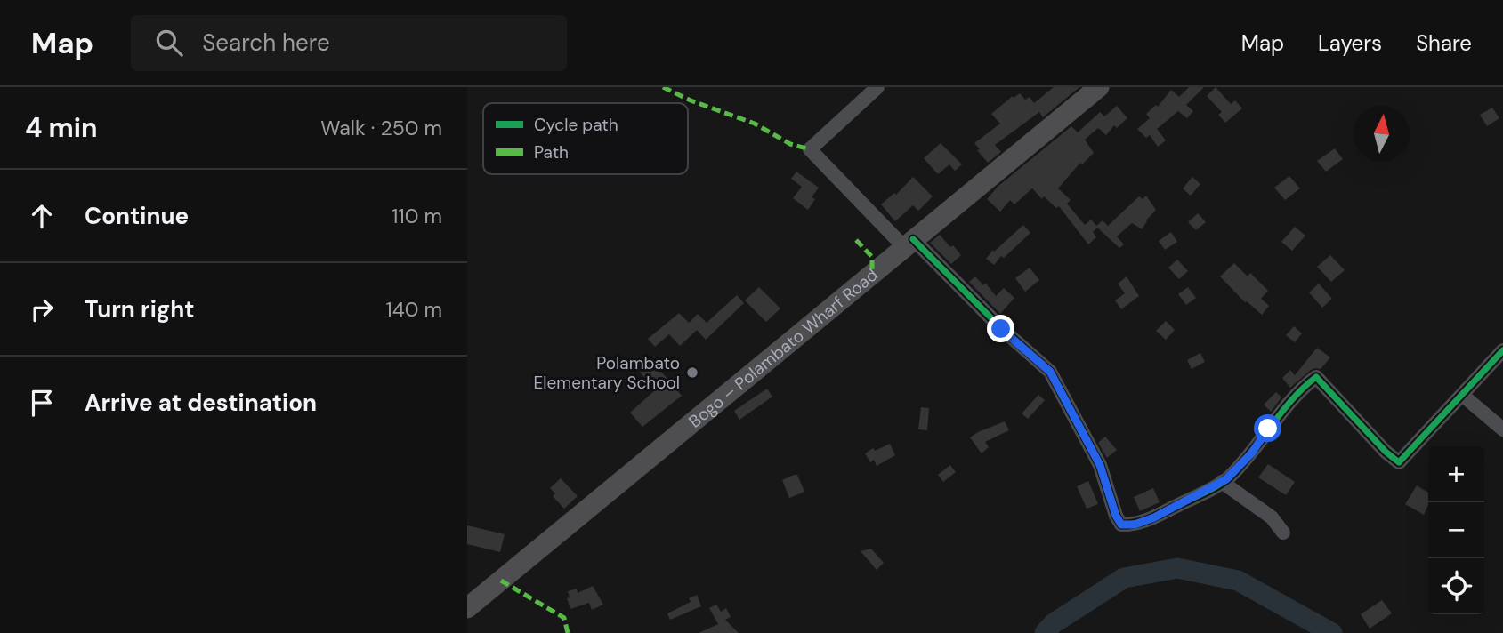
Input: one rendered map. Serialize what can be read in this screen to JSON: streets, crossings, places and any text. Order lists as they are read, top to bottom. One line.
{"streets":{"highway":["Bogo – Polambato Wharf Road"]},"places":["Polambato Elementary School"],"legend":["Cycle path","Path"],"north":"top","page":{"header":"Map","search":"Search here","nav":["Map","Layers","Share"],"heading":["4 min","Walk · 250 m"],"list":[["Continue","110 m"],["Turn right","140 m"],"Arrive at destination"],"map_buttons":["+","−"]}}
